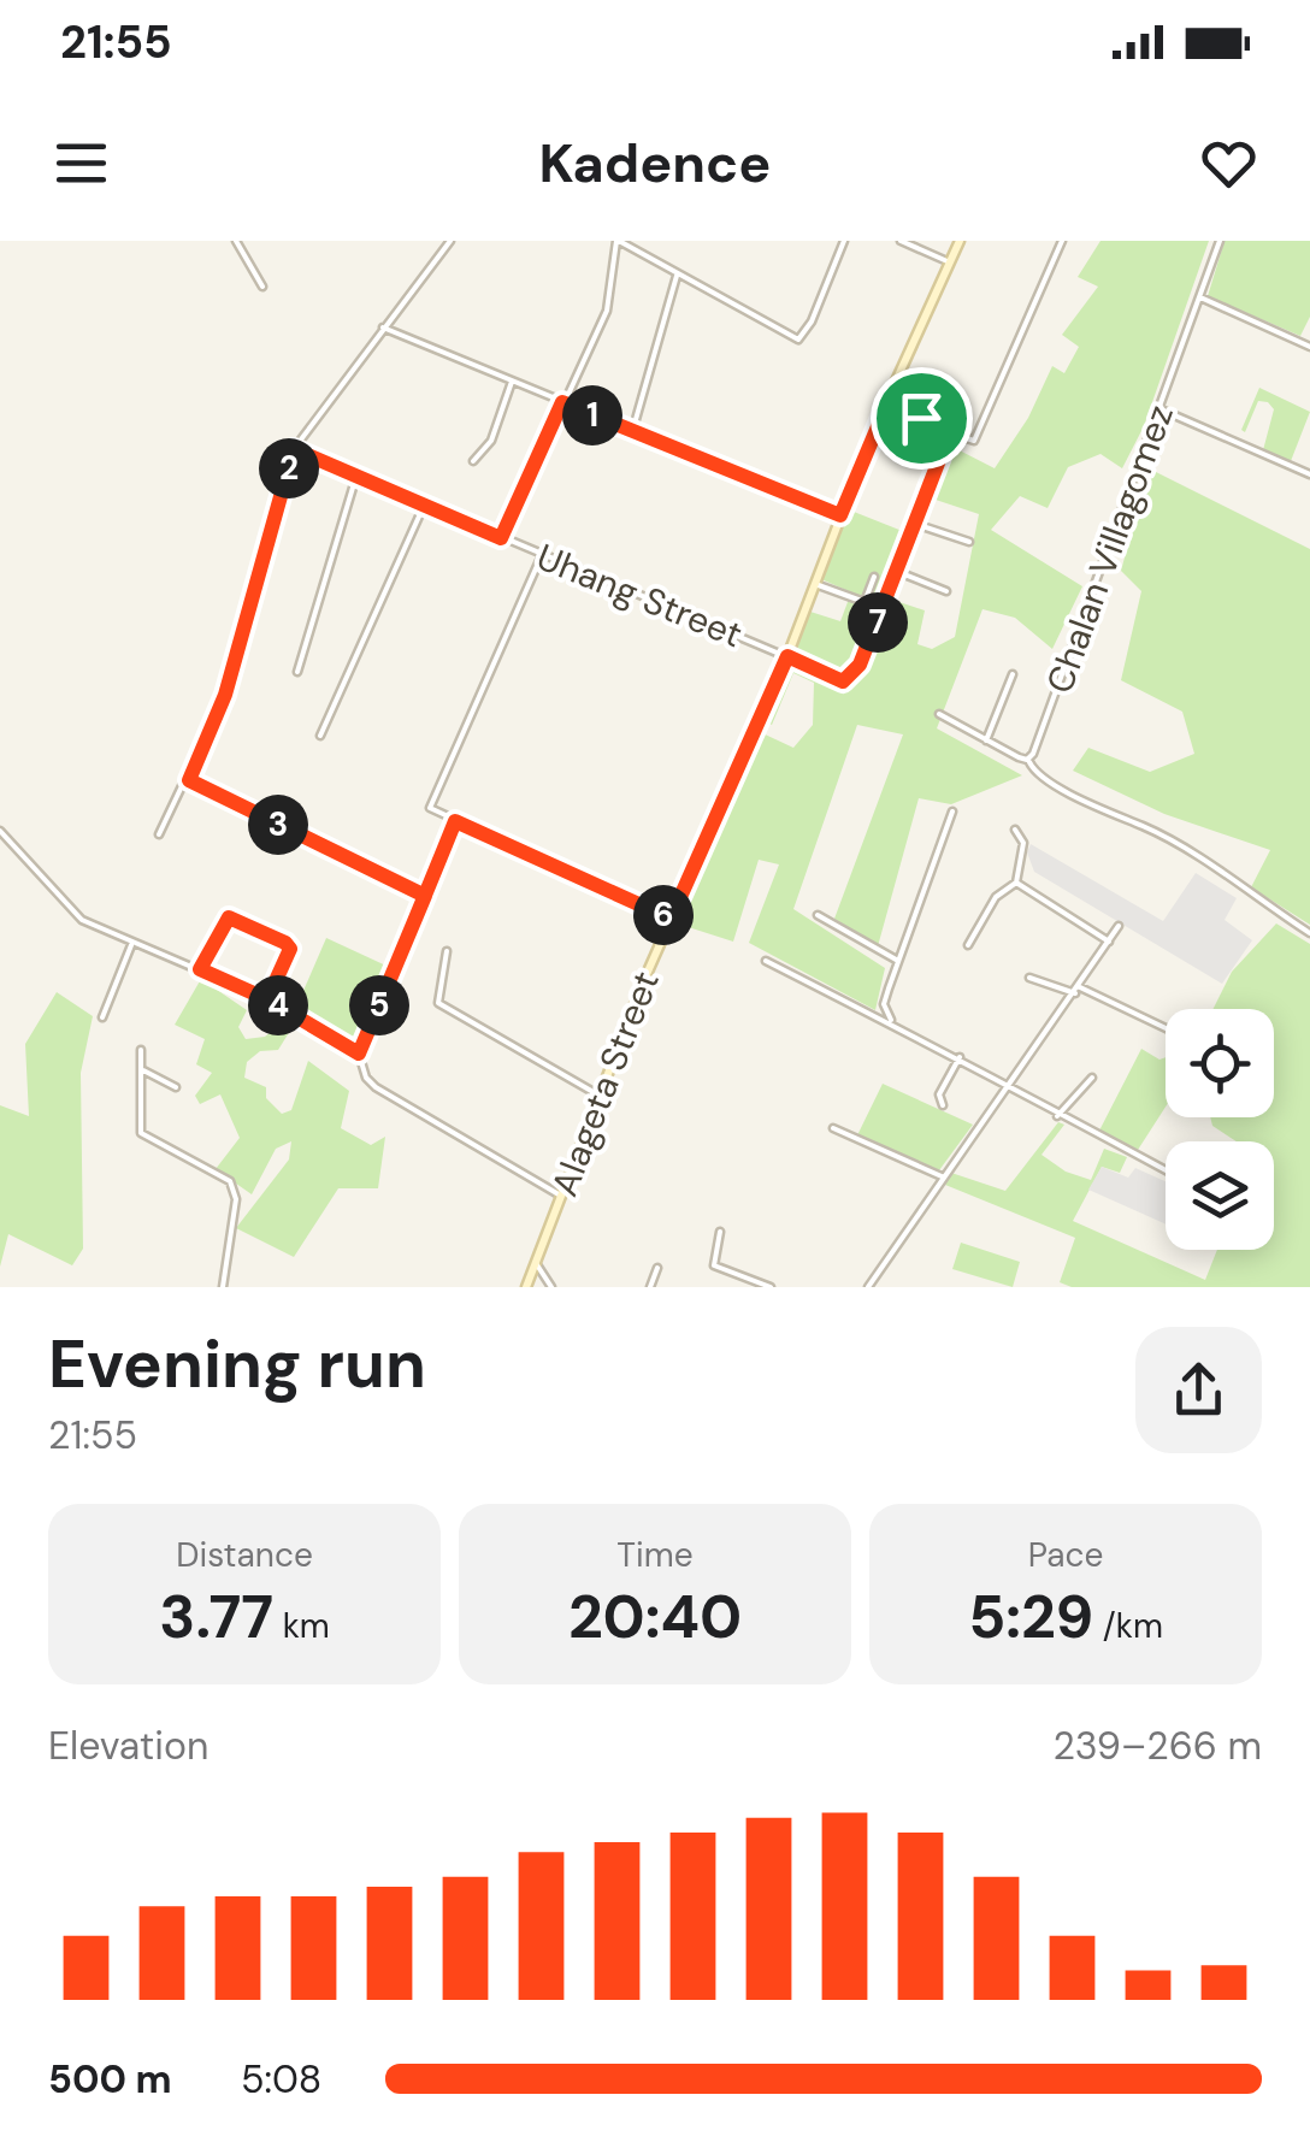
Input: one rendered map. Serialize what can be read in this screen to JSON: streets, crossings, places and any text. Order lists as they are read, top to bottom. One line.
{"streets":{"main road":["Alageta Street"],"street":["Chalan Villagomez","Uhang Street"]},"crossings":[["Uhang Street","Alageta Street"]],"page":{"status":"21:55","header":"Kadence","pins":["1","2","7","3","6","4","5"],"heading":["Evening run","21:55"],"stats":[["Distance","3.77 km"],["Time","20:40"],["Pace","5:29 /km"]],"chart":["Elevation","239–266 m"],"list":[{"name":"500 m","note":"5:08"}]}}
